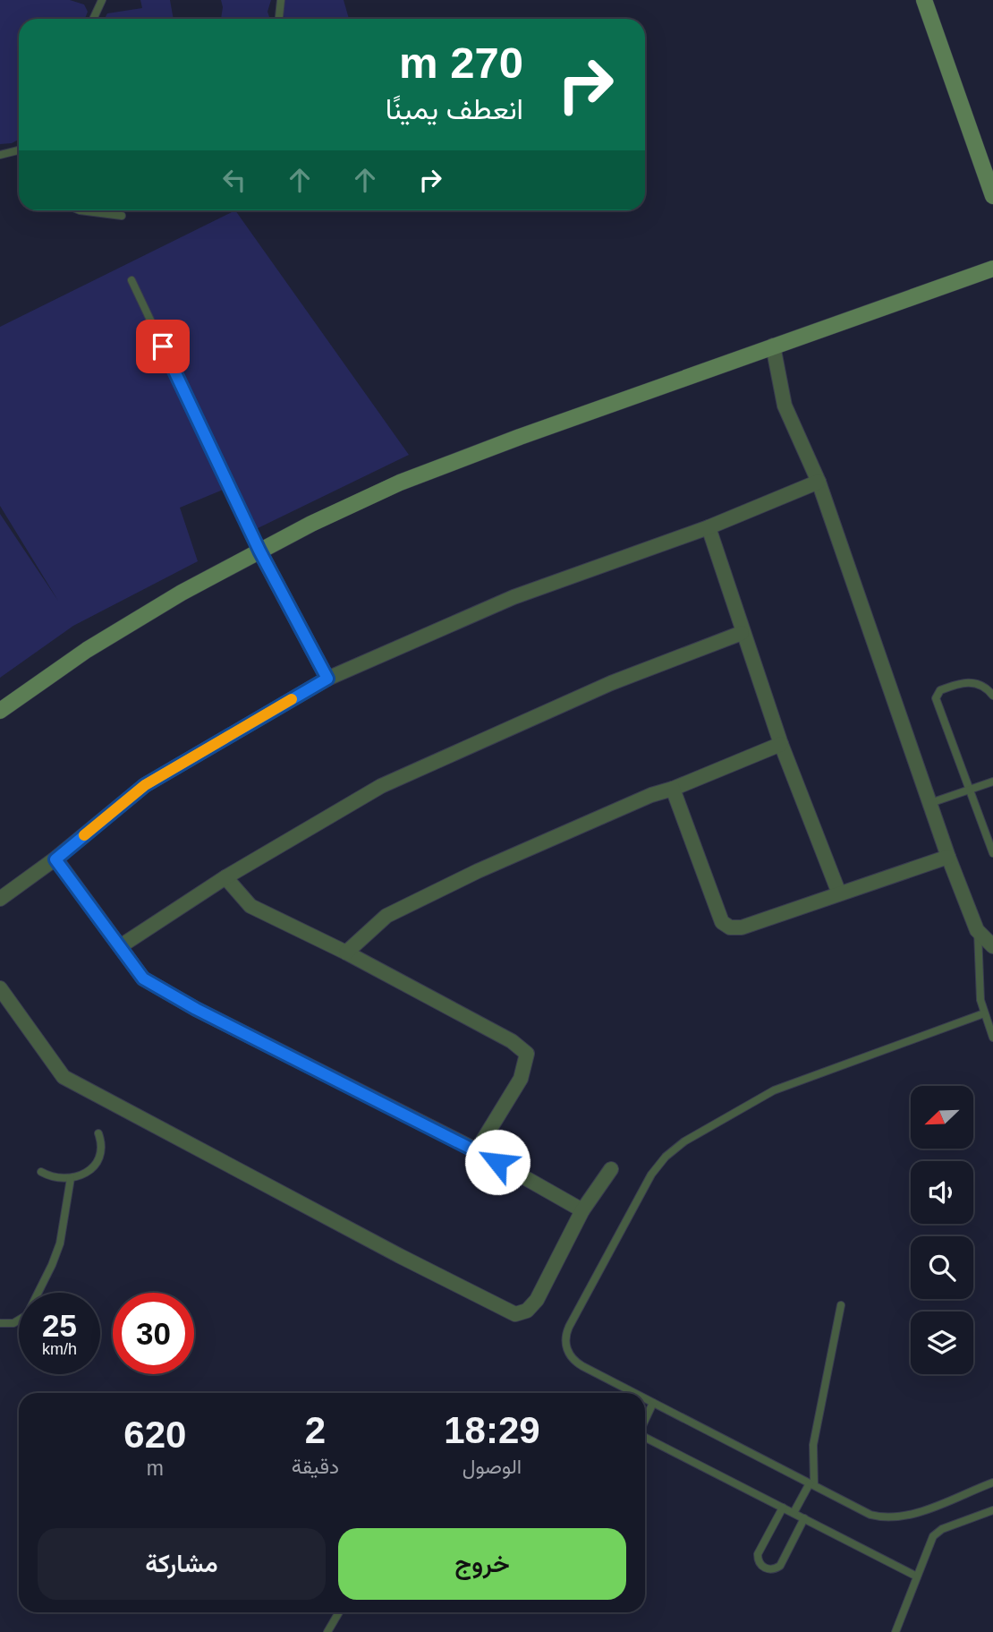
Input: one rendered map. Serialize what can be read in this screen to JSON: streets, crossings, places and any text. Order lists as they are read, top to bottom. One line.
{"north":"bottom left","page":{"turn":["270 m","انعطف يمينًا"],"speed":"25 km/h","limit":"30","eta":["18:29","الوصول","2","دقيقة","620","m"],"buttons":["خروج","مشاركة"]}}
